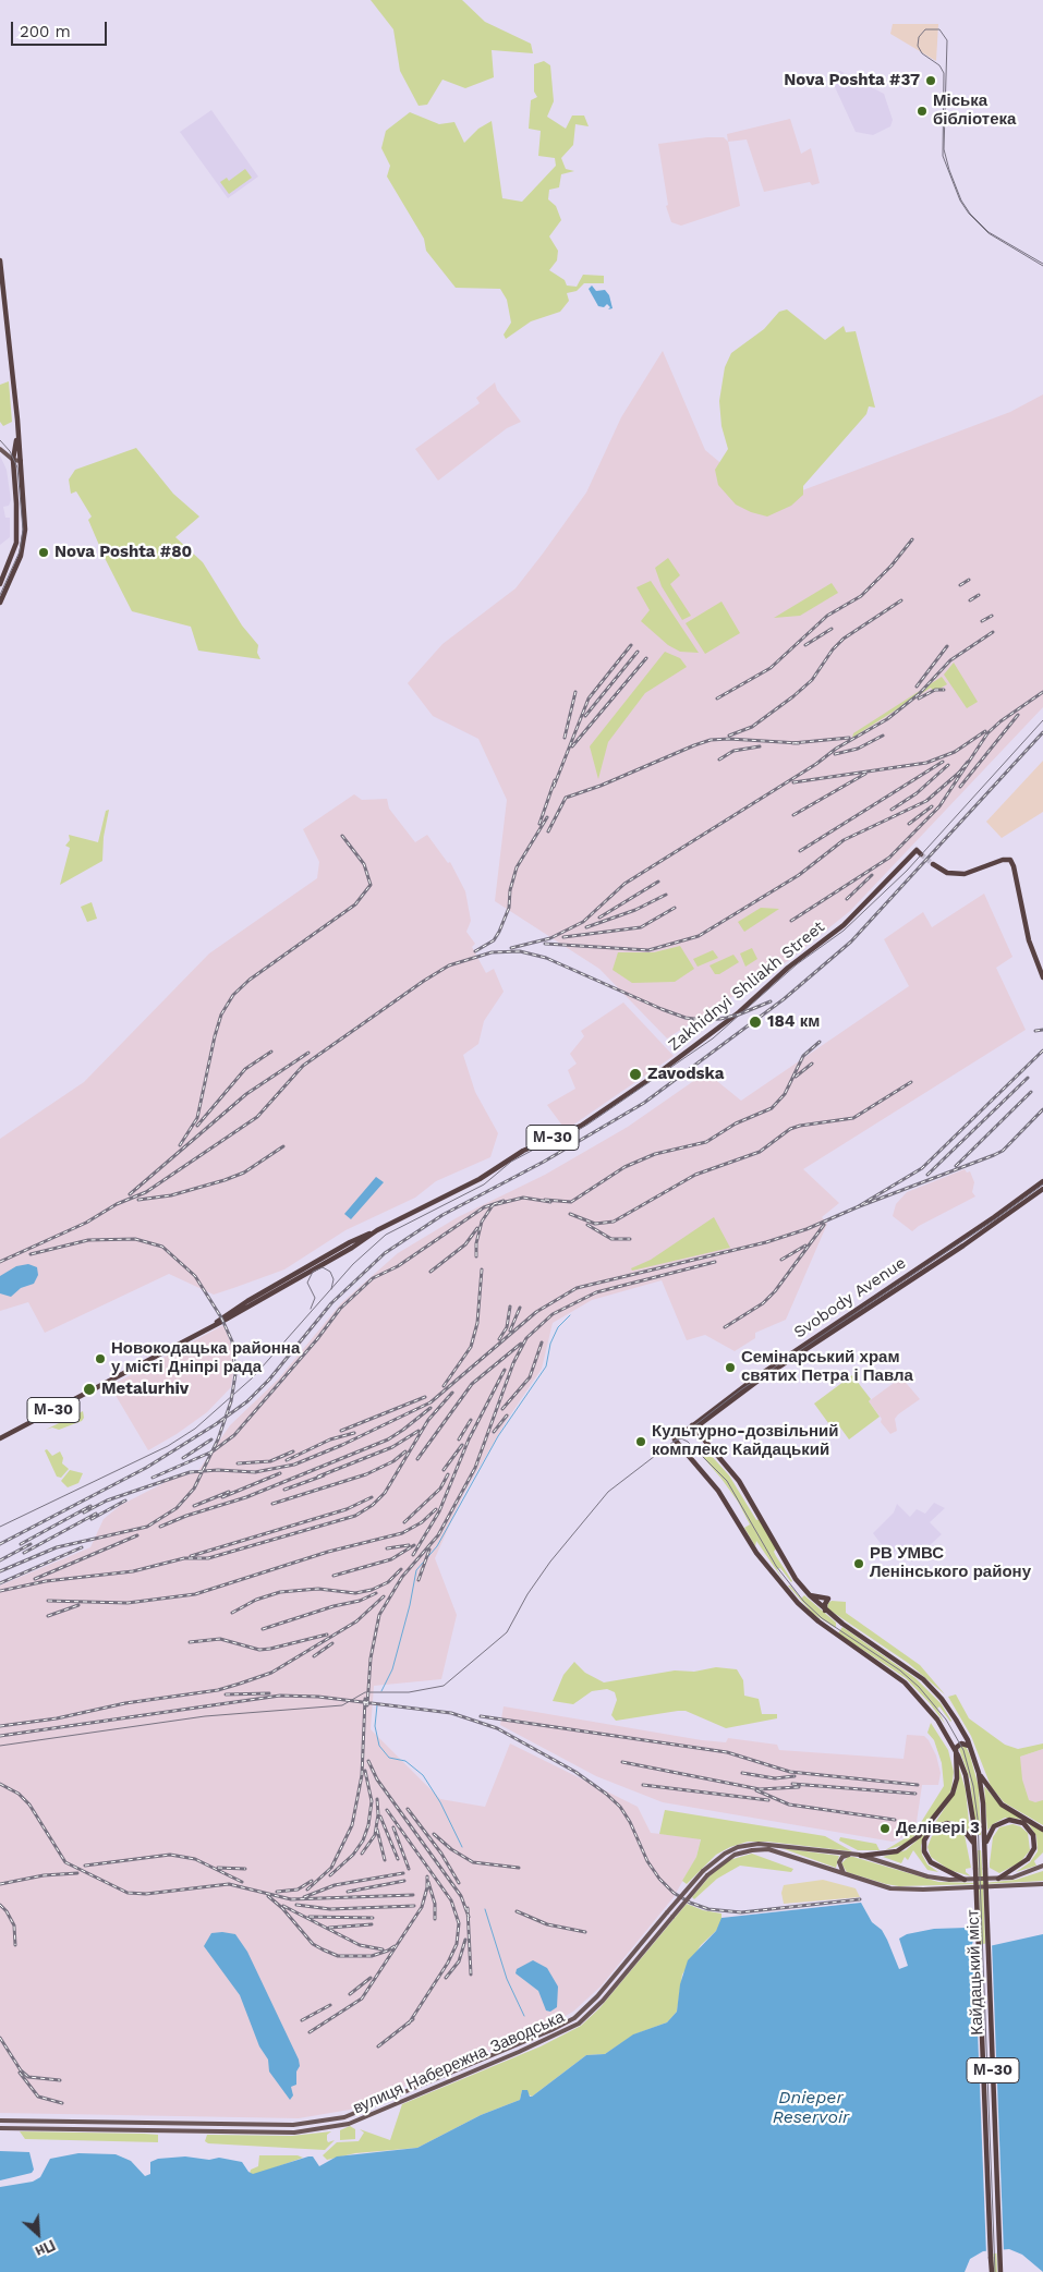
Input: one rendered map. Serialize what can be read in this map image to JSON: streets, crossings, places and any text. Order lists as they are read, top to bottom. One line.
{"streets":{"highway":["Zakhidnyi Shliakh Street","М-30","Svobody Avenue","Кайдацький міст"],"main road":["вулиця Набережна Заводська"]},"crossings":[["М-30","Svobody Avenue"],["М-30","Кайдацький міст"]],"water":["Dnieper Reservoir"],"places":["Nova Poshta #37","Міська бібліотека","Nova Poshta #80","184 км","Zavodska","Новокодацька районна у місті Дніпрі рада","Семінарський храм святих Петра і Павла","Metalurhiv","Культурно-дозвільний комплекс Кайдацький","РВ УМВС Ленінського району","Делівері 3"],"scale_bar":"200 m","north":"bottom right"}
